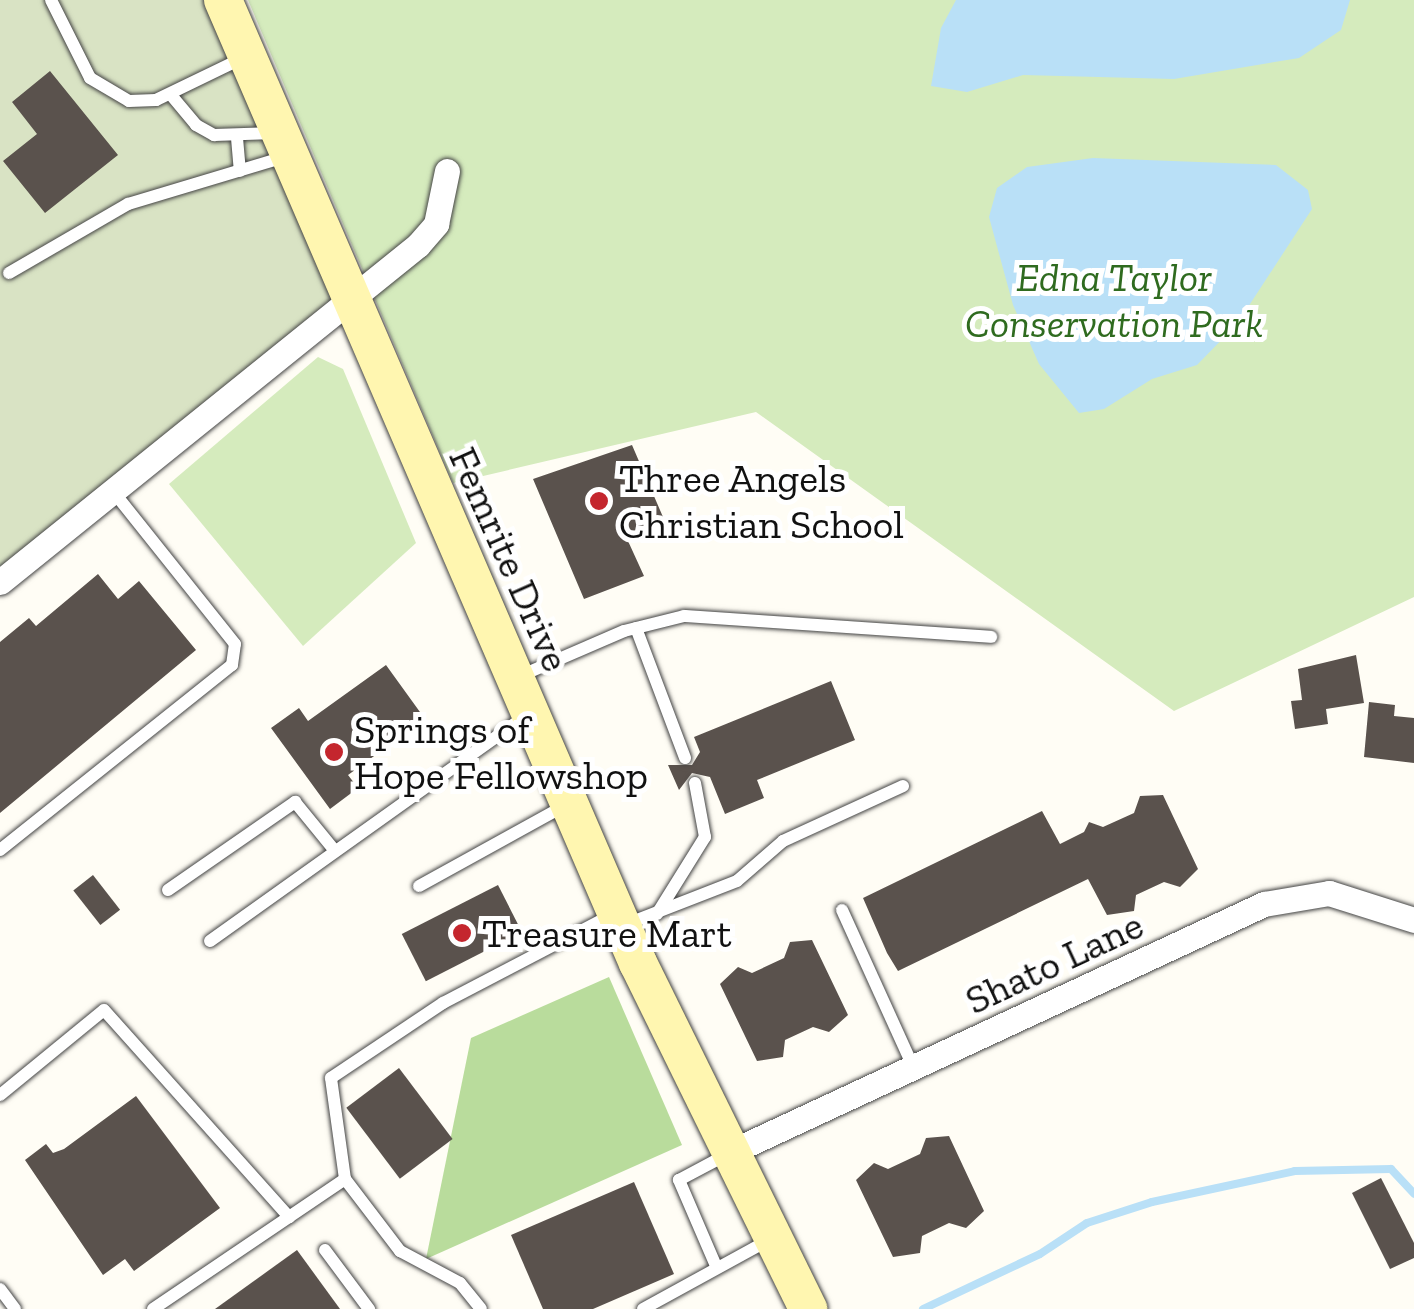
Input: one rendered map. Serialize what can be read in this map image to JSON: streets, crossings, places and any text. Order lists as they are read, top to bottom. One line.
{"streets":{"street":["Femrite Drive","Shato Lane"]},"crossings":[["Femrite Drive","Shato Lane"]],"parks":["Edna Taylor Conservation Park"],"places":["Three Angels Christian School","Springs of Hope Fellowshop","Treasure Mart"]}
